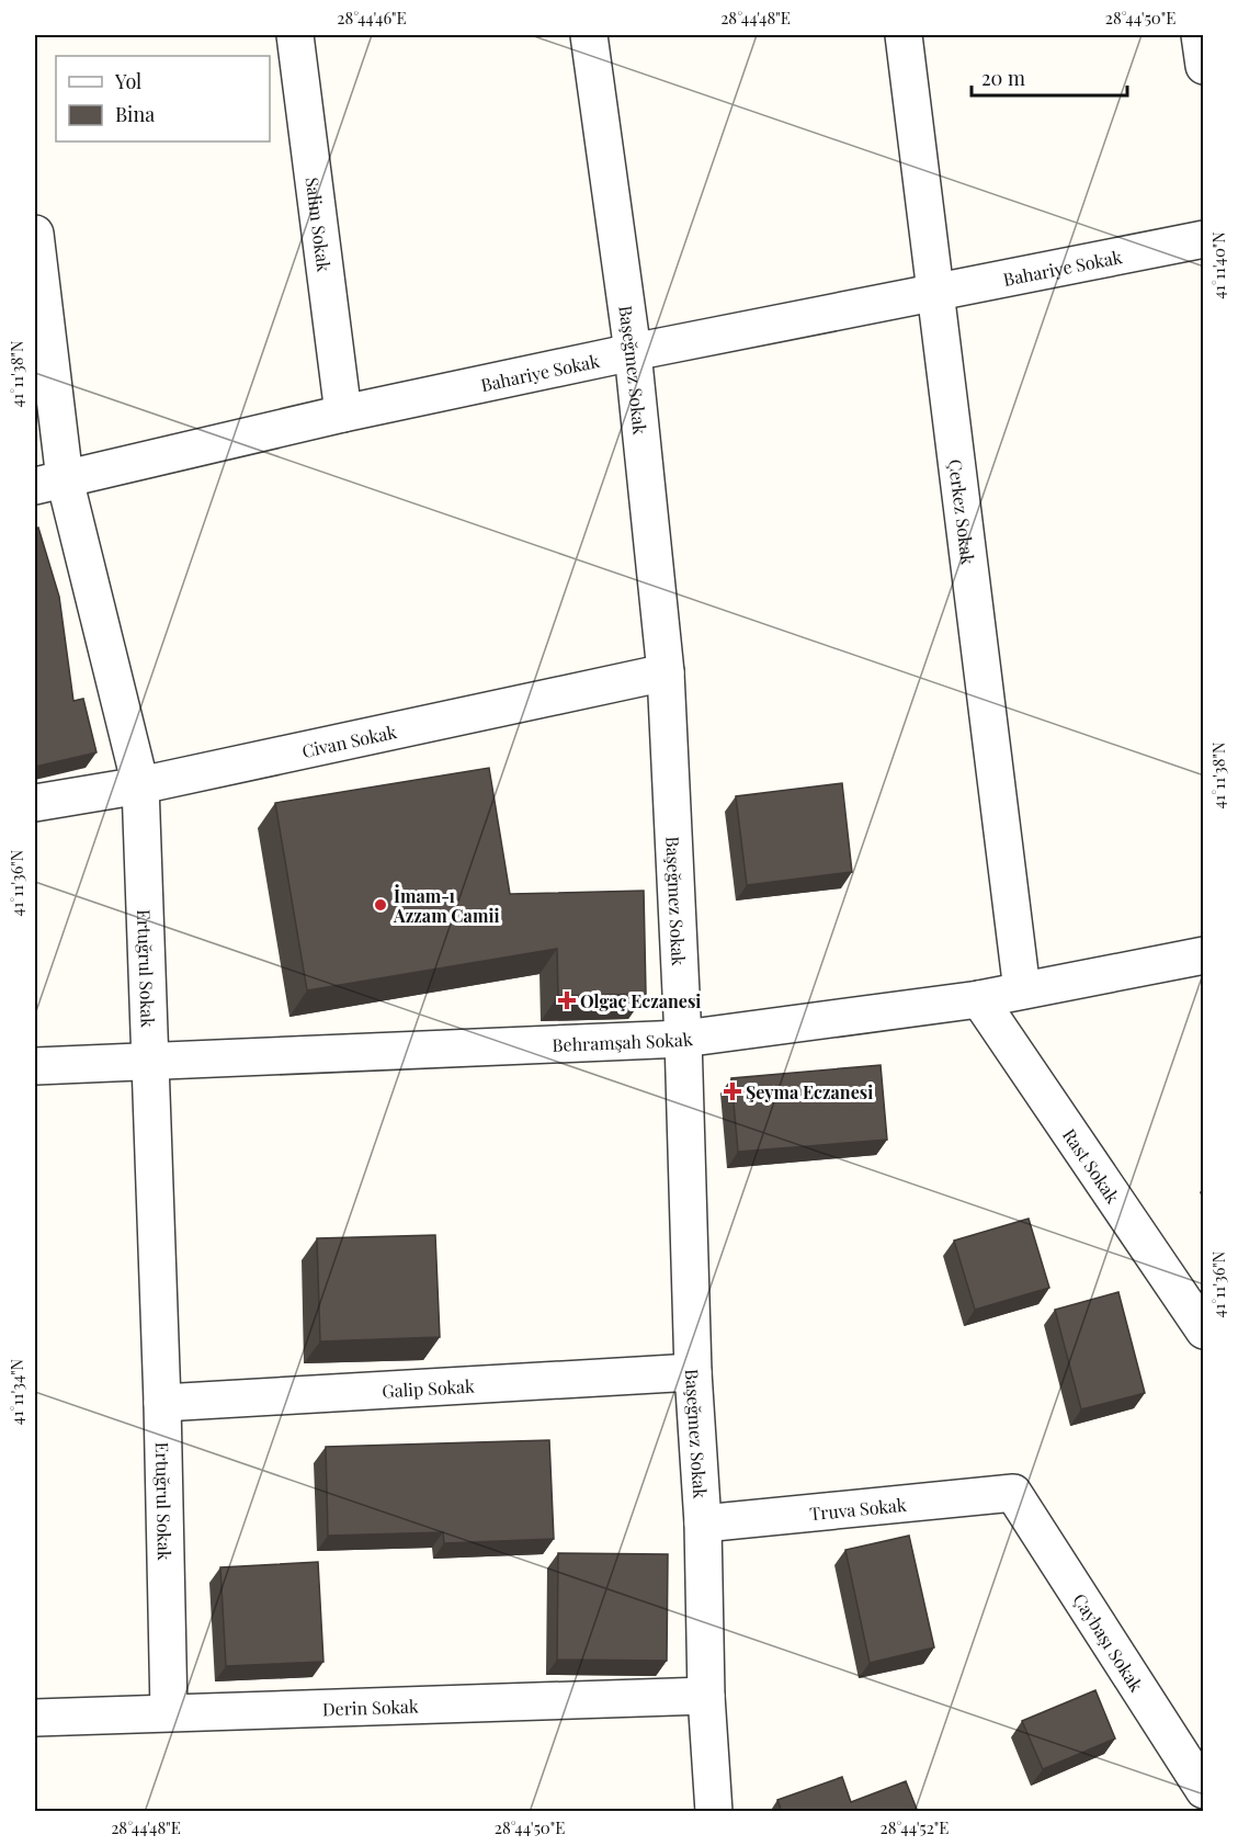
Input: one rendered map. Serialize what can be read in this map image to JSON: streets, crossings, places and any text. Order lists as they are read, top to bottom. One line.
{"streets":{"street":["Salim Sokak","Bahariye Sokak","Başeğmez Sokak","Çerkez Sokak","Civan Sokak","Ertuğrul Sokak","Behramşah Sokak","Rast Sokak","Galip Sokak","Truva Sokak","Çaybaşı Sokak","Derin Sokak"]},"crossings":[["Salim Sokak","Bahariye Sokak"],["Bahariye Sokak","Başeğmez Sokak"],["Bahariye Sokak","Çerkez Sokak"],["Bahariye Sokak","Ertuğrul Sokak"],["Başeğmez Sokak","Civan Sokak"],["Başeğmez Sokak","Behramşah Sokak"],["Başeğmez Sokak","Galip Sokak"],["Başeğmez Sokak","Truva Sokak"],["Başeğmez Sokak","Derin Sokak"],["Çerkez Sokak","Behramşah Sokak"],["Civan Sokak","Ertuğrul Sokak"],["Ertuğrul Sokak","Behramşah Sokak"],["Ertuğrul Sokak","Galip Sokak"],["Ertuğrul Sokak","Derin Sokak"],["Behramşah Sokak","Rast Sokak"],["Truva Sokak","Çaybaşı Sokak"]],"places":{"other":["İmam-ı Azzam Camii"],"health":["Olgaç Eczanesi","Şeyma Eczanesi"]},"legend":["Yol","Bina"],"scale_bar":"20 m","coordinates":["28°44'46\"E","28°44'48\"E","28°44'50\"E","41°11'40\"N","41°11'38\"N","41°11'36\"N","41°11'34\"N","28°44'52\"E"]}
